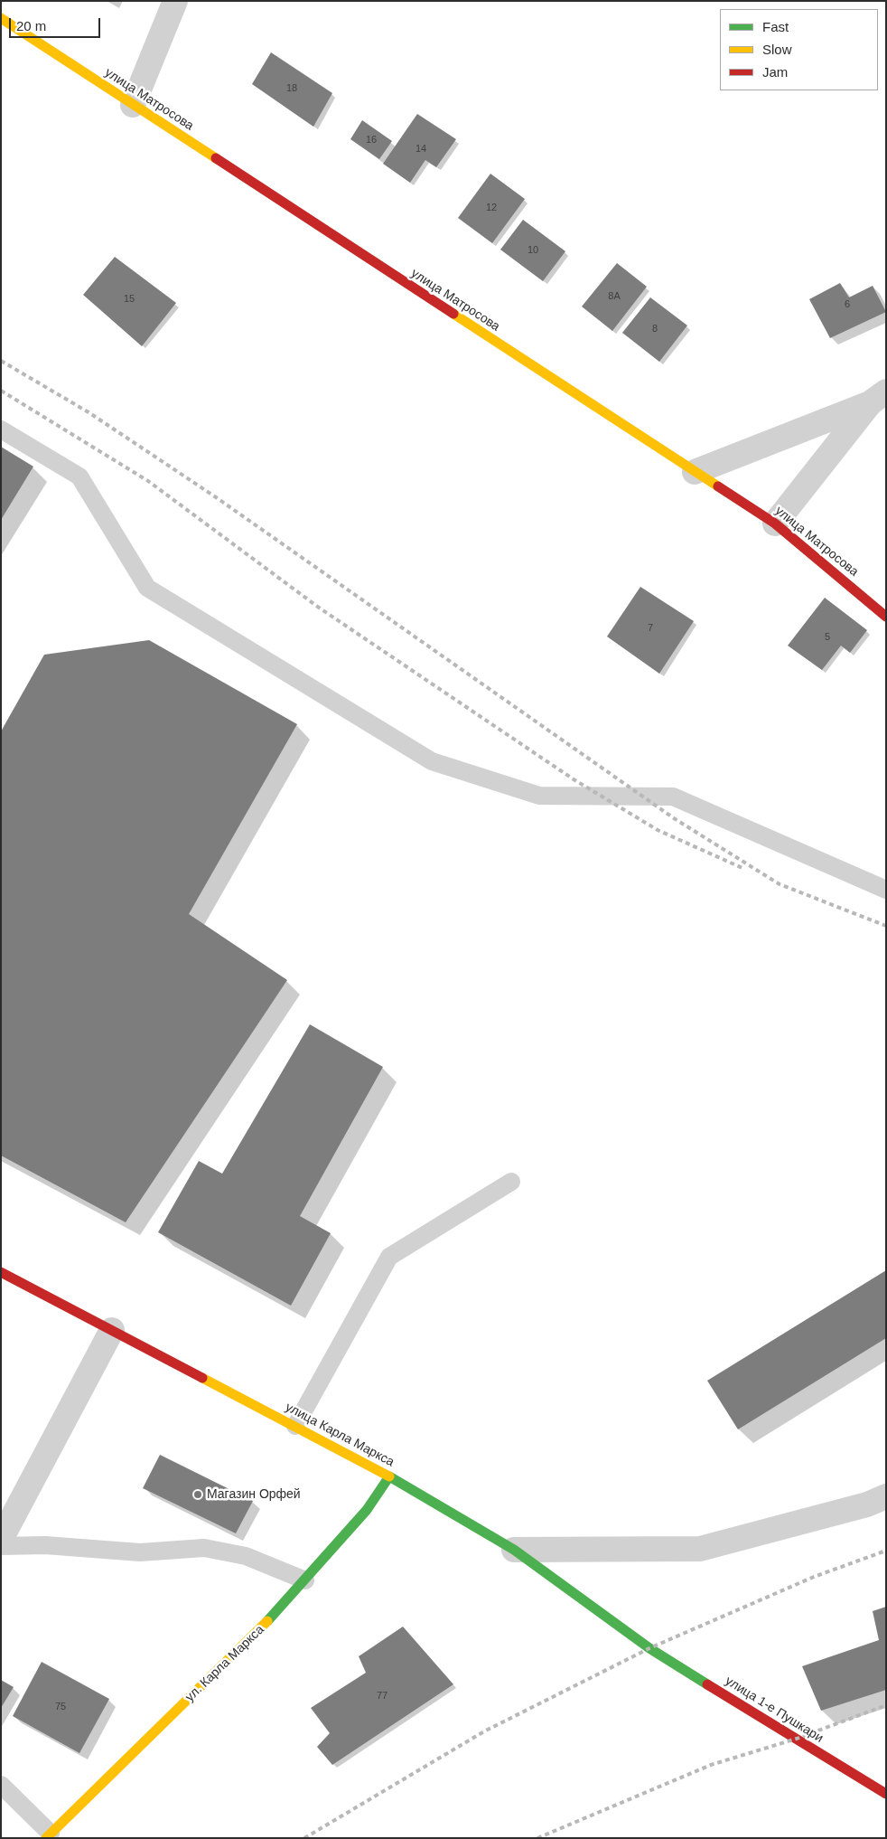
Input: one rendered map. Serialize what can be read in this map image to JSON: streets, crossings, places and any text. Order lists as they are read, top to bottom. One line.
{"streets":{"street":["улица Матросова","улица Карла Маркса","ул. Карла Маркса","улица 1-е Пушкари"]},"crossings":[["улица Карла Маркса","ул. Карла Маркса"],["улица Карла Маркса","улица 1-е Пушкари"]],"places":["Магазин Орфей"],"house_numbers":["18","16","14","12","10","8А","15","6","8","7","5","77","75"],"legend":["Fast","Slow","Jam"],"scale_bar":"20 m"}
